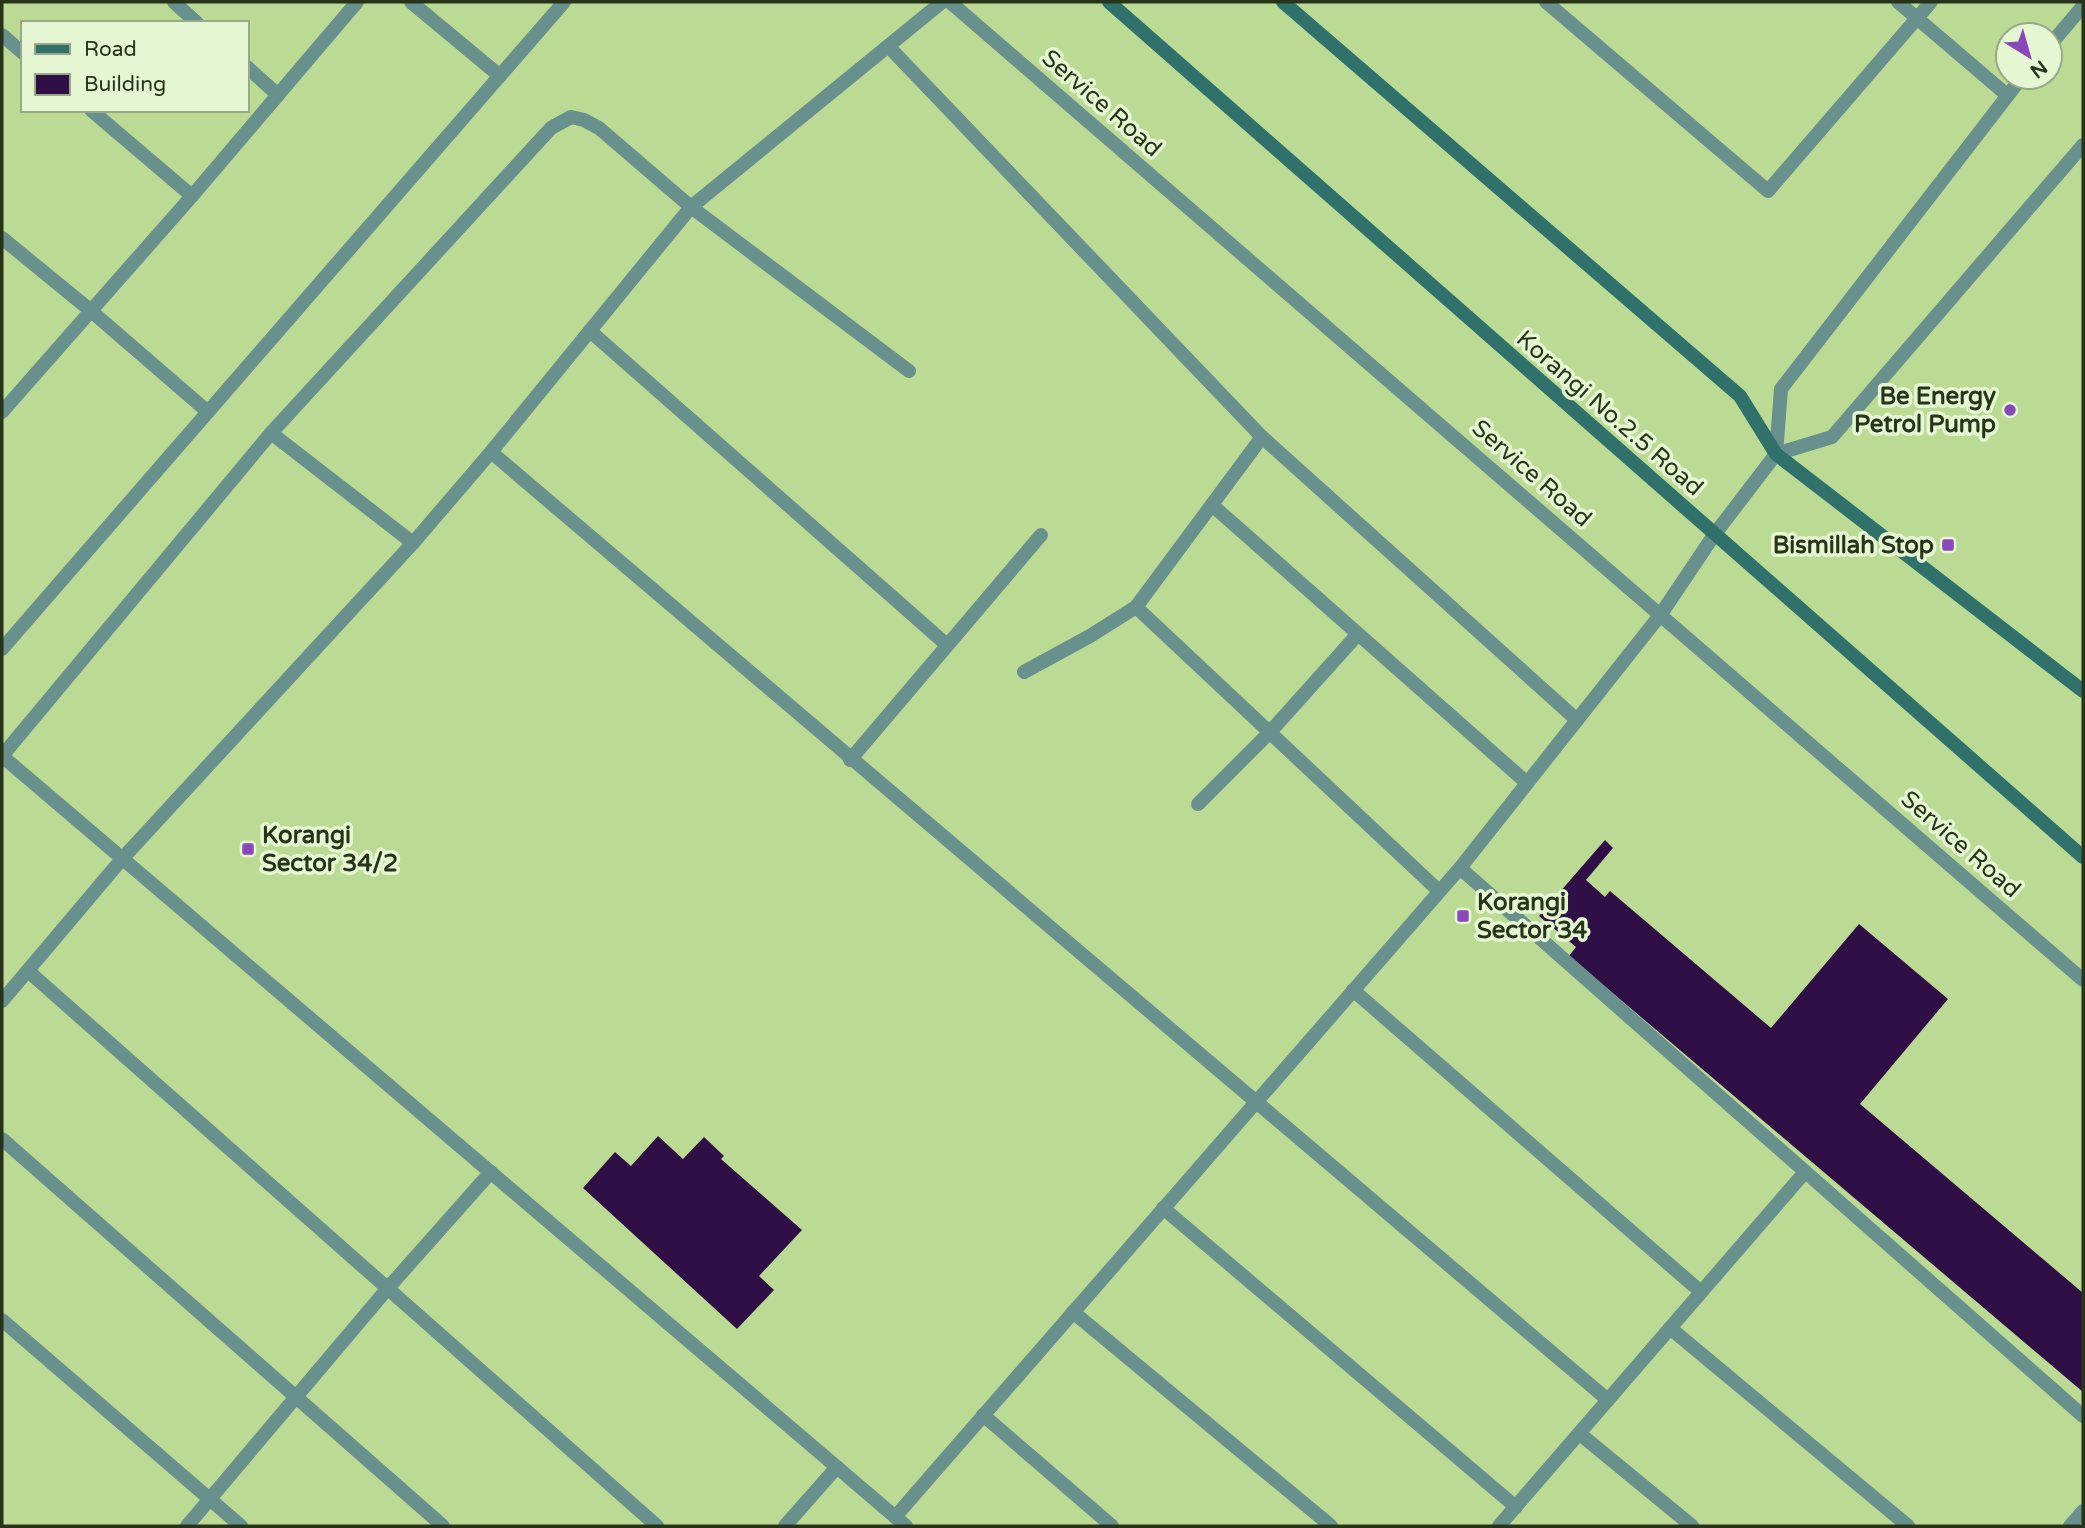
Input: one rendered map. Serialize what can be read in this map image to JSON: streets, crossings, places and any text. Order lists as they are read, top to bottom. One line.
{"streets":{"main road":["Korangi No.2.5 Road"],"street":["Service Road"]},"places":{"other":["Be Energy Petrol Pump"],"transit":["Bismillah Stop","Korangi Sector 34/2","Korangi Sector 34"]},"legend":["Road","Building"],"north":"bottom right"}
